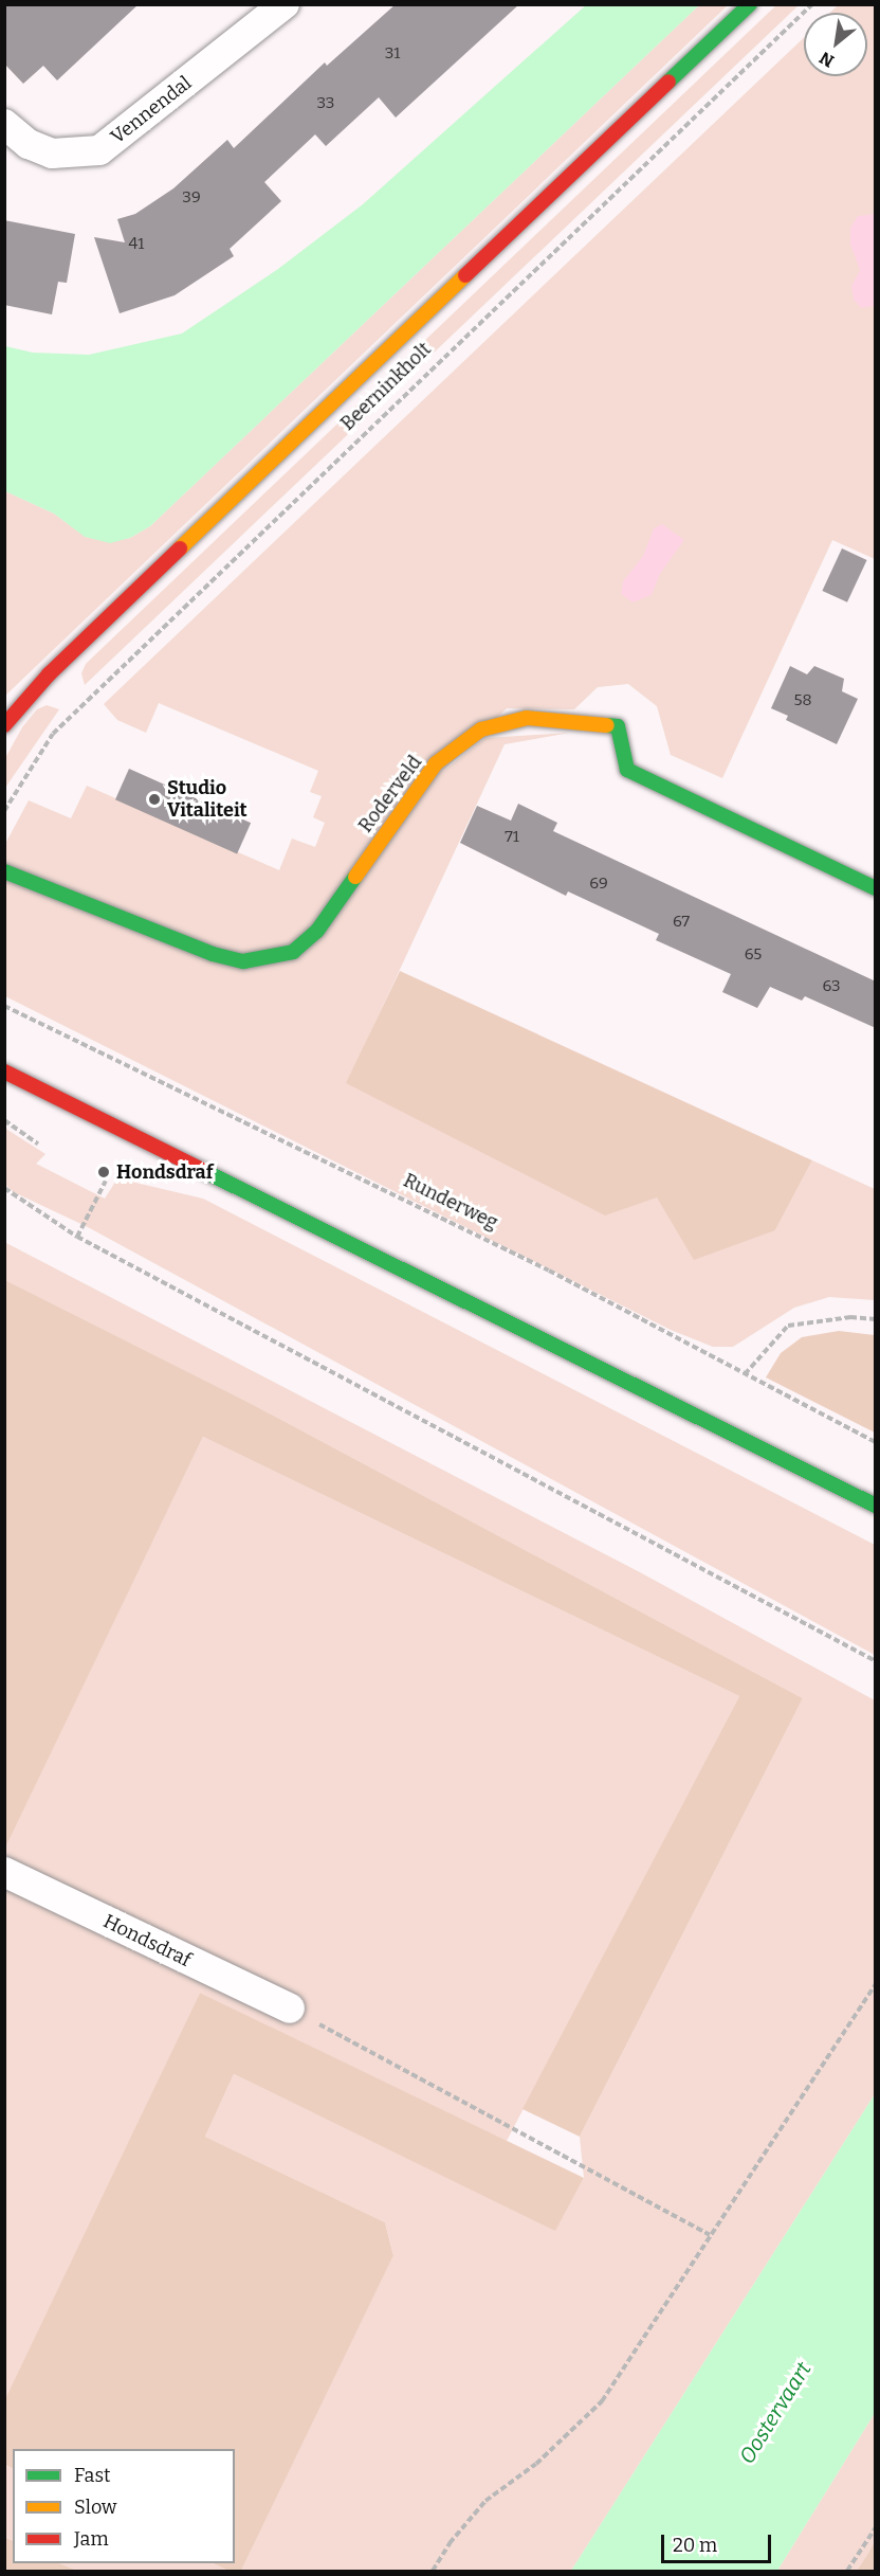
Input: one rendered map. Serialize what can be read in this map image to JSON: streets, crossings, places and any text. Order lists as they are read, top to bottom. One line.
{"streets":{"street":["Vennendal","Beerninkholt","Roderveld","Hondsdraf"],"path":["Runderweg"]},"water":["Oostervaart"],"places":["Studio Vitaliteit","Hondsdraf"],"house_numbers":["31","33","39","41","58","71","69","67","65","63"],"legend":["Fast","Slow","Jam"],"scale_bar":"20 m","north":"bottom left"}
